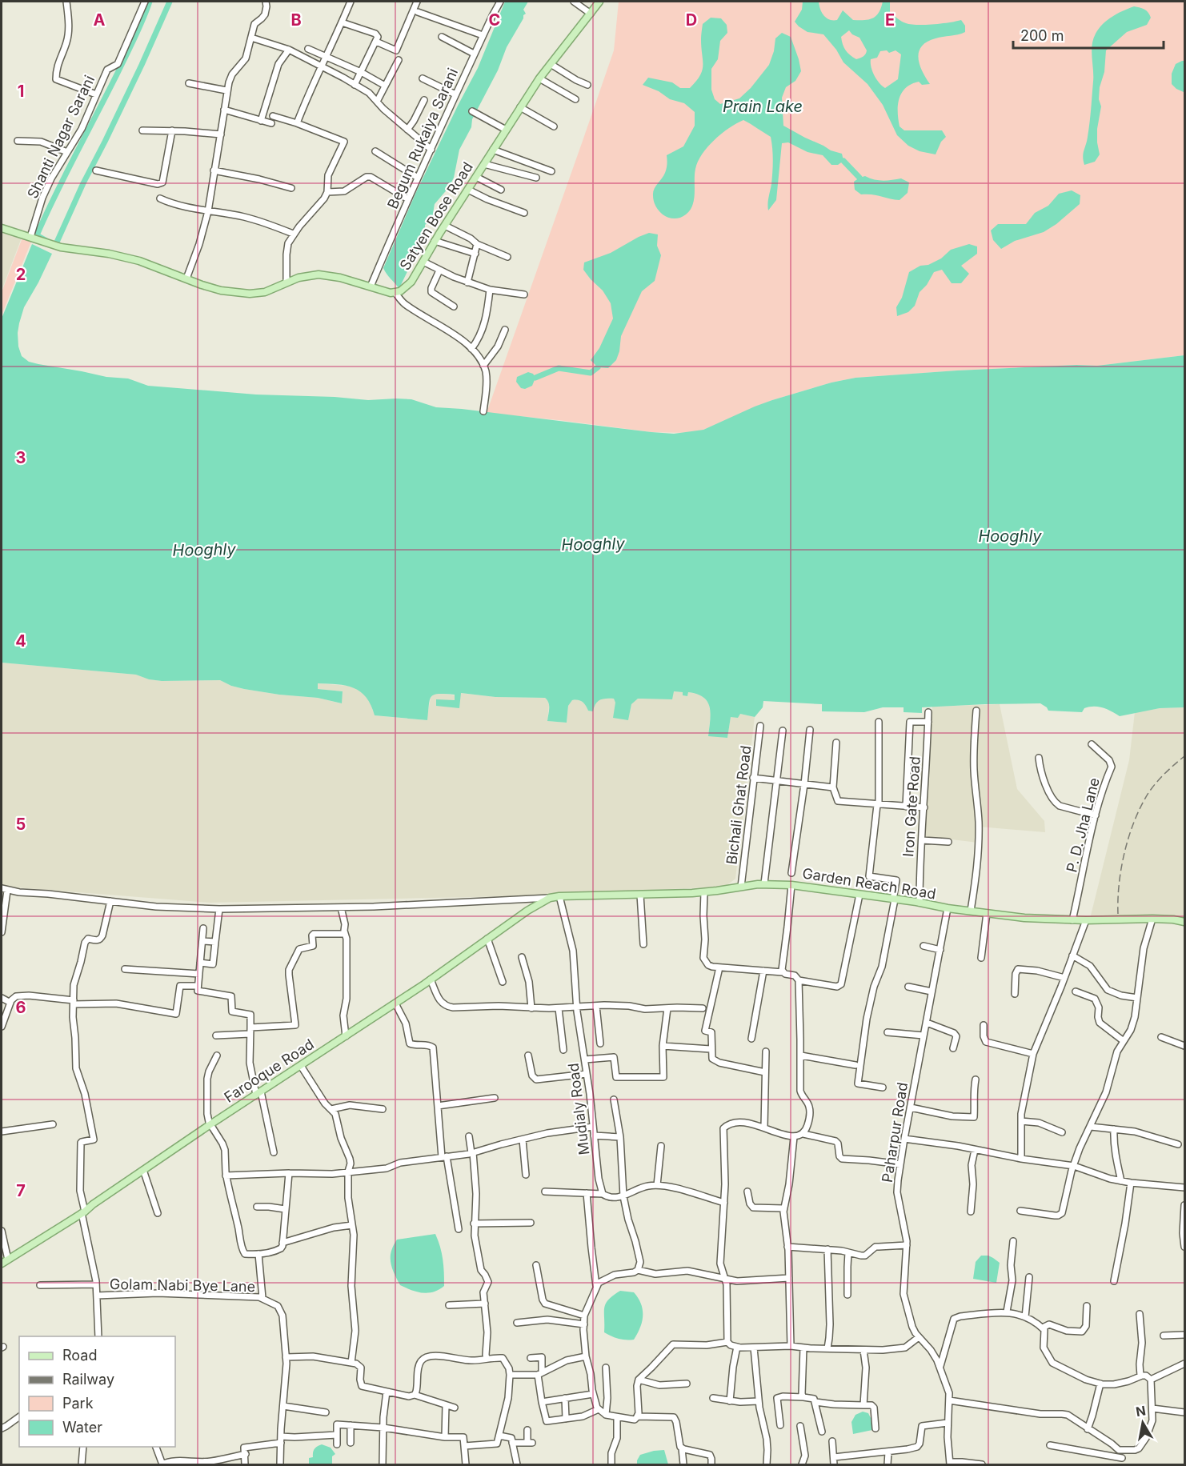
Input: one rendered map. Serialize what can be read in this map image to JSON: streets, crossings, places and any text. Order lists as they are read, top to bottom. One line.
{"streets":{"main road":["Satyen Bose Road","Garden Reach Road","Farooque Road"],"street":["Shanti Nagar Sarani","Begum Rukaiya Sarani","Bichali Ghat Road","Iron Gate Road","P. D. Jha Lane","Mudialy Road","Paharpur Road","Golam Nabi Bye Lane"]},"crossings":[["Bichali Ghat Road","Garden Reach Road"],["Iron Gate Road","Garden Reach Road"],["P. D. Jha Lane","Garden Reach Road"],["Garden Reach Road","Farooque Road"],["Garden Reach Road","Mudialy Road"],["Garden Reach Road","Paharpur Road"]],"water":["Prain Lake","Hooghly"],"legend":["Road","Railway","Park","Water"],"scale_bar":"200 m","north":"top","grid":{"columns":["A","B","C","D","E"],"rows":["1","2","3","4","5","6","7"]}}
